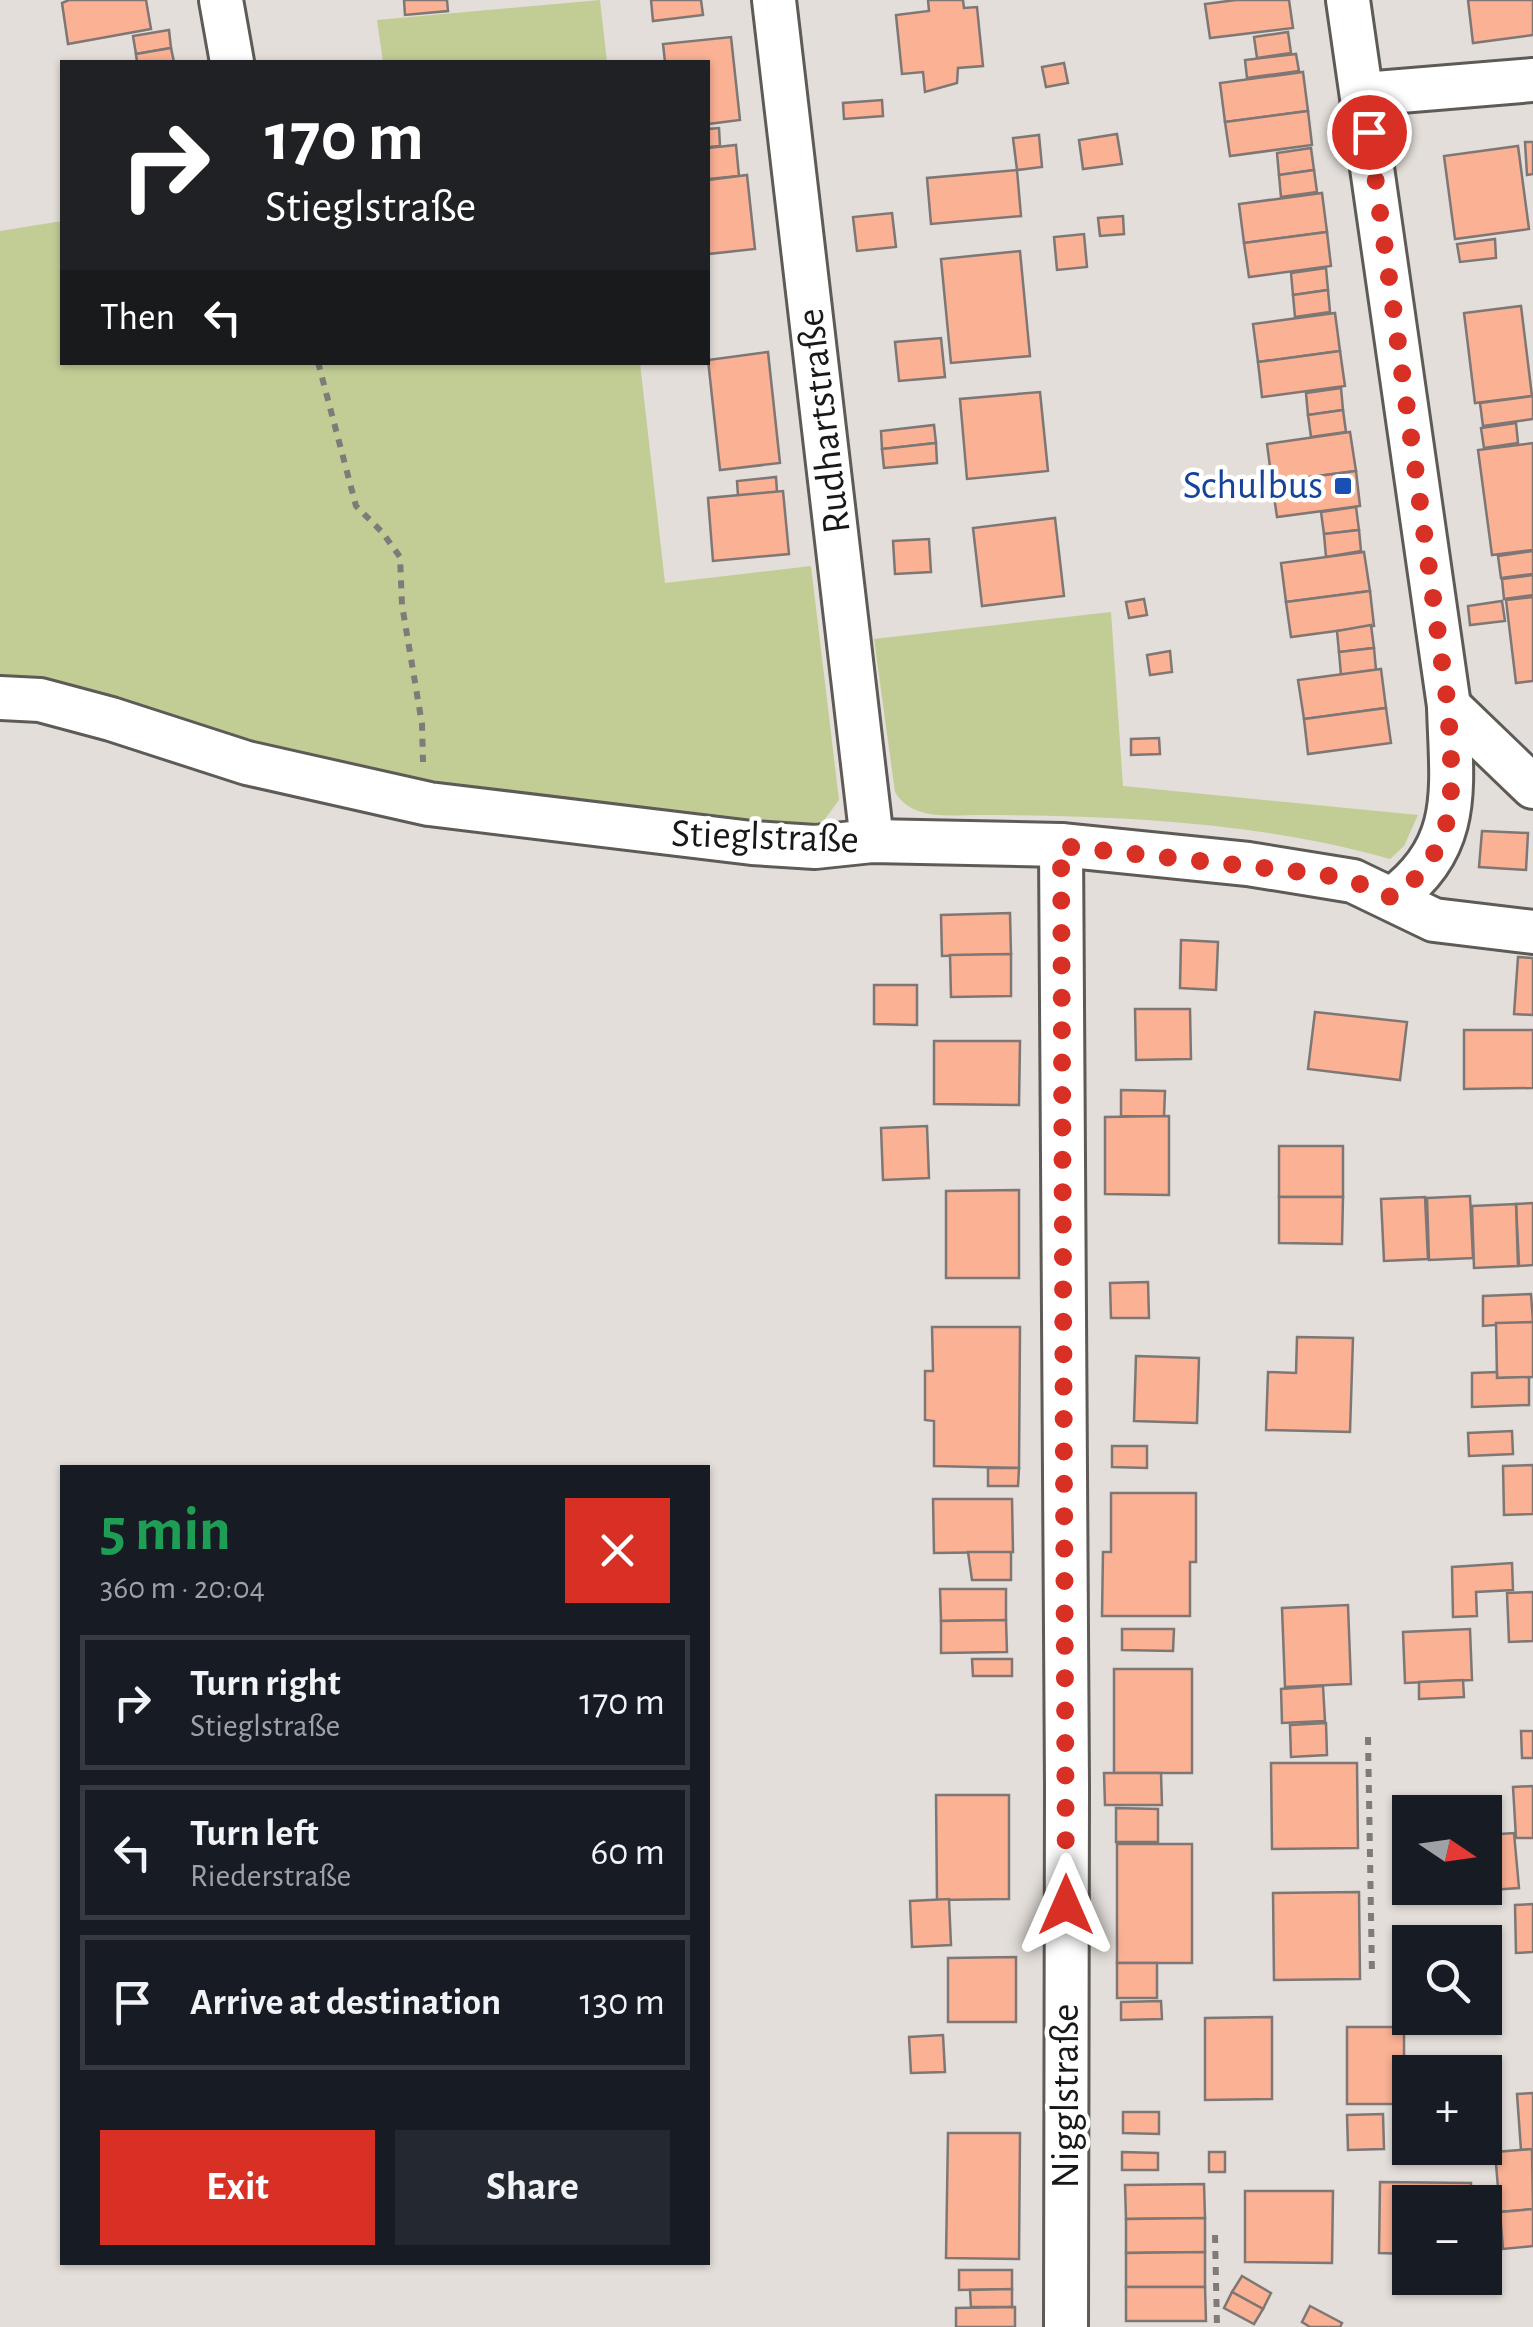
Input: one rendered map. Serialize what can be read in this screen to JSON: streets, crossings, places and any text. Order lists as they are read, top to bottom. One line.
{"streets":{"street":["Rudhartstraße","Stieglstraße","Nigglstraße"]},"crossings":[["Rudhartstraße","Stieglstraße"],["Stieglstraße","Nigglstraße"]],"places":{"transit":["Schulbus"]},"north":"right","page":{"turn":["170 m","Stieglstraße"],"then":"Then","heading":["5 min","360 m · 20:04"],"list":[{"name":"Turn right","note":"Stieglstraße","value":"170 m"},{"name":"Turn left","note":"Riederstraße","value":"60 m"},{"name":"Arrive at destination","value":"130 m"}],"map_buttons":["+","−"],"buttons":["Exit","Share"]}}
